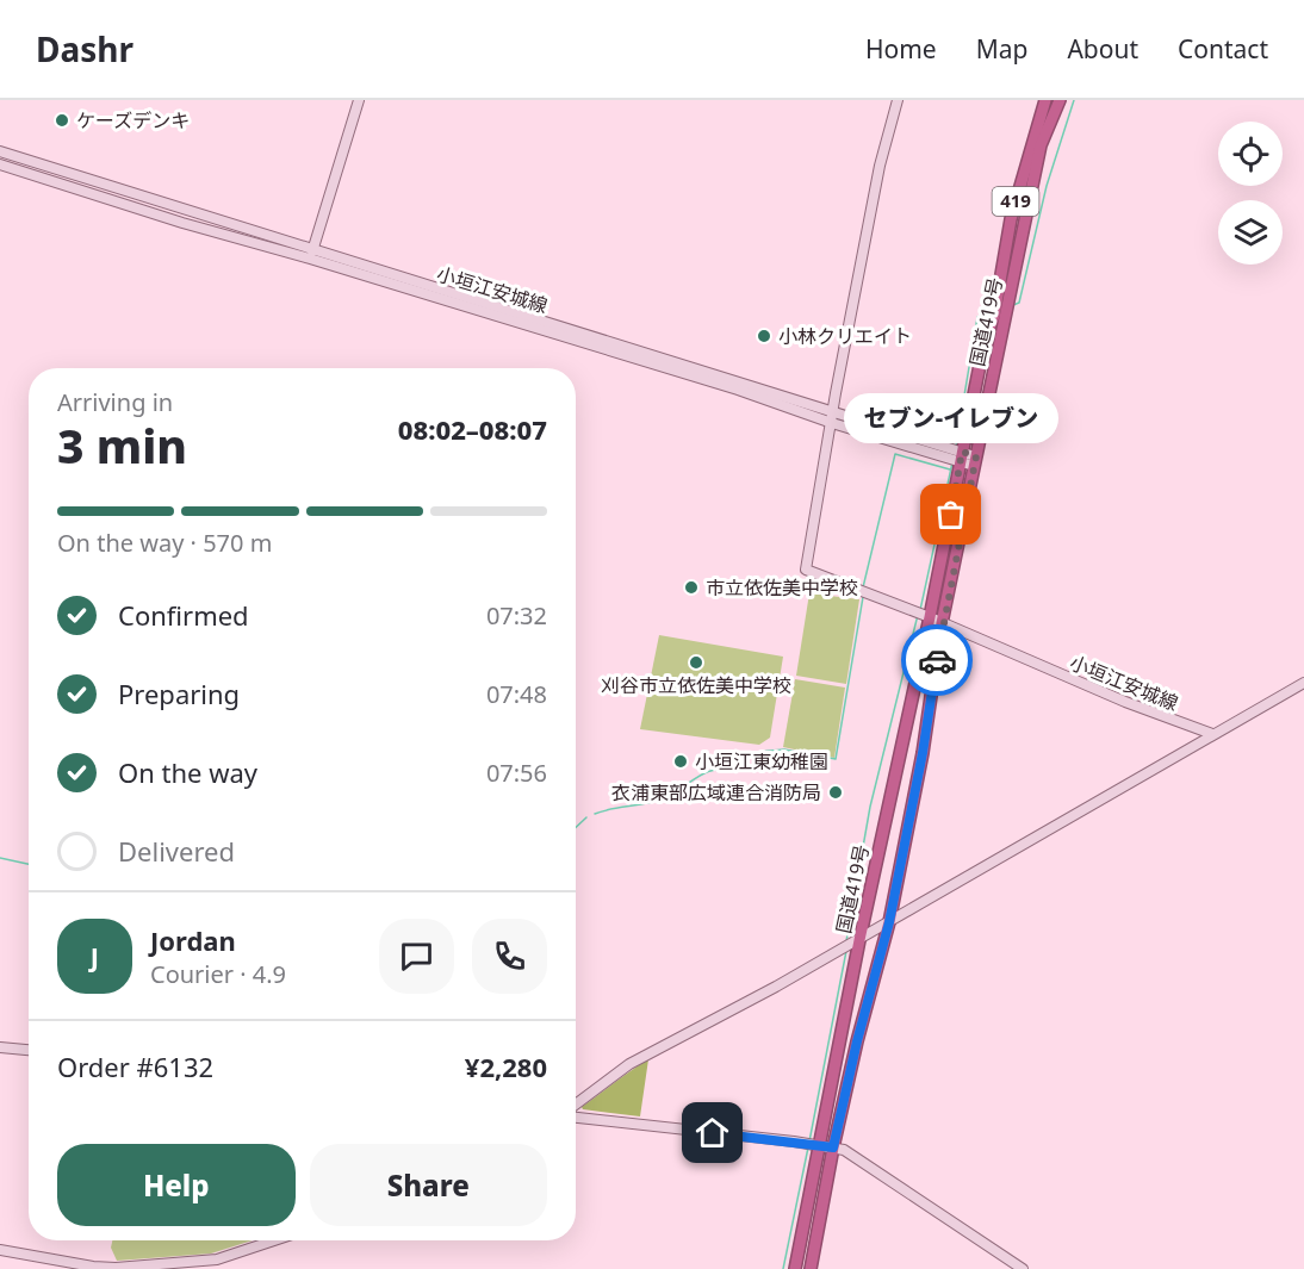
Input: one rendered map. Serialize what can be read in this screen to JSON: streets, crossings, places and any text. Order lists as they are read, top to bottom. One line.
{"streets":{"highway":["419","国道419号"],"main road":["小垣江安城線"]},"crossings":[["小垣江安城線","国道419号"]],"places":["ケーズデンキ","小林クリエイト","セブン-イレブン","市立依佐美中学校","刈谷市立依佐美中学校","小垣江東幼稚園","衣浦東部広域連合消防局"],"page":{"header":"Dashr","nav":["Home","Map","About","Contact"],"heading":["3 min","Arriving in","08:02–08:07"],"panel":["Jordan","Courier · 4.9","Order #6132","¥2,280"],"bubble":"セブン-イレブン","bar":"On the way · 570 m","list":[["Confirmed","07:32"],["Preparing","07:48"],["On the way","07:56"],"Delivered"],"round":"J","buttons":["Help","Share"]}}
